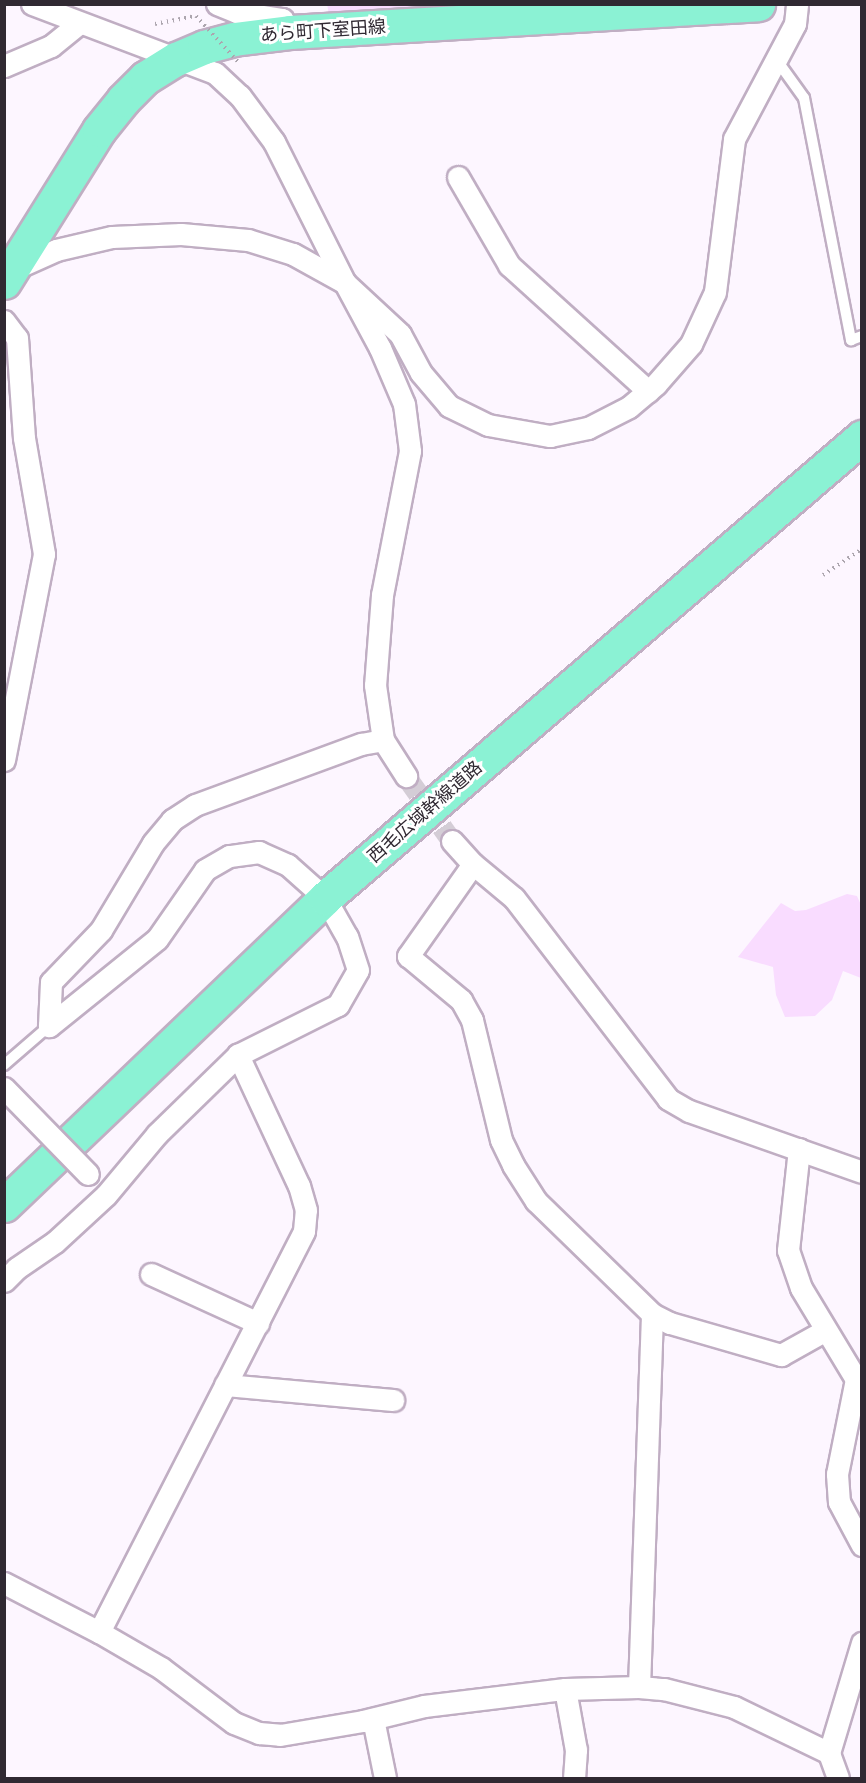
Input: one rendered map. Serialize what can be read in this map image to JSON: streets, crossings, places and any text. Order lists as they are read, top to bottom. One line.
{"streets":{"main road":["あら町下室田線","西毛広域幹線道路"]}}
